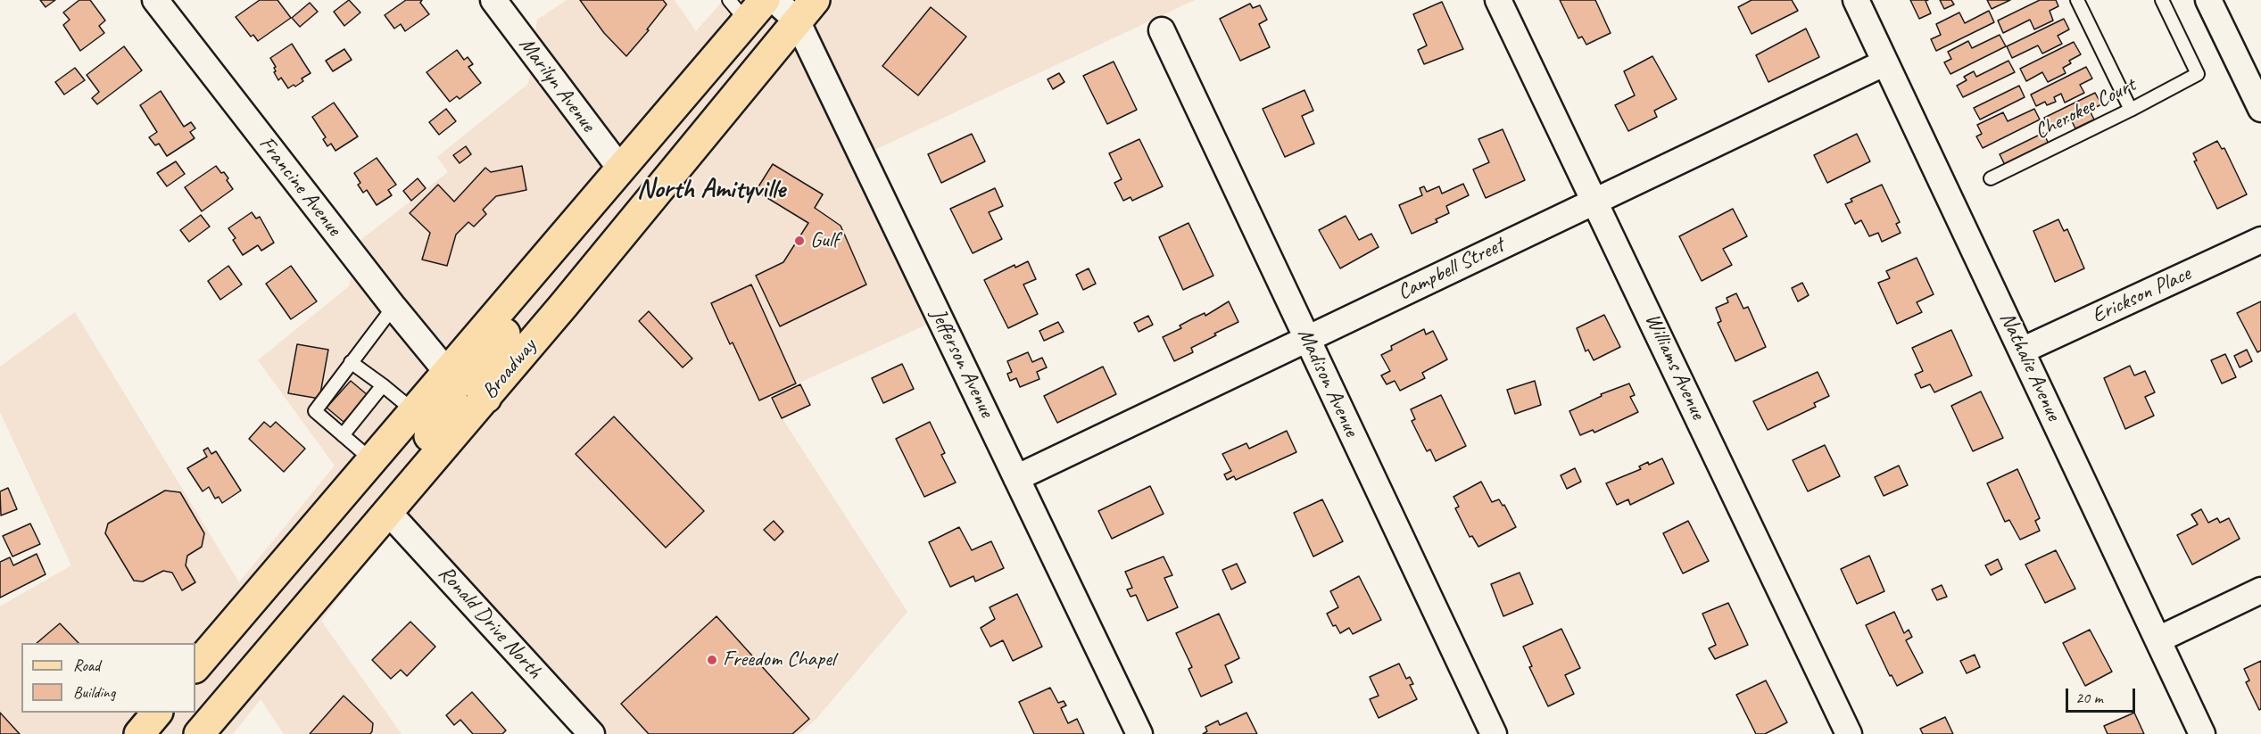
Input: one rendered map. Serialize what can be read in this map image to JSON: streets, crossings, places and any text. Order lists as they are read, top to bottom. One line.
{"streets":{"main road":["Broadway"],"street":["Marilyn Avenue","Francine Avenue","Campbell Street","Erickson Place","Jefferson Avenue","Williams Avenue","Nathalie Avenue","Madison Avenue","Ronald Drive North"],"lane":["Cherokee Court"]},"crossings":[["Campbell Street","Jefferson Avenue"],["Campbell Street","Williams Avenue"],["Campbell Street","Nathalie Avenue"],["Campbell Street","Madison Avenue"],["Erickson Place","Nathalie Avenue"],["Jefferson Avenue","Broadway"],["Broadway","Ronald Drive North"]],"districts":["North Amityville"],"places":["Gulf","Freedom Chapel"],"legend":["Road","Building"],"scale_bar":"20 m"}
